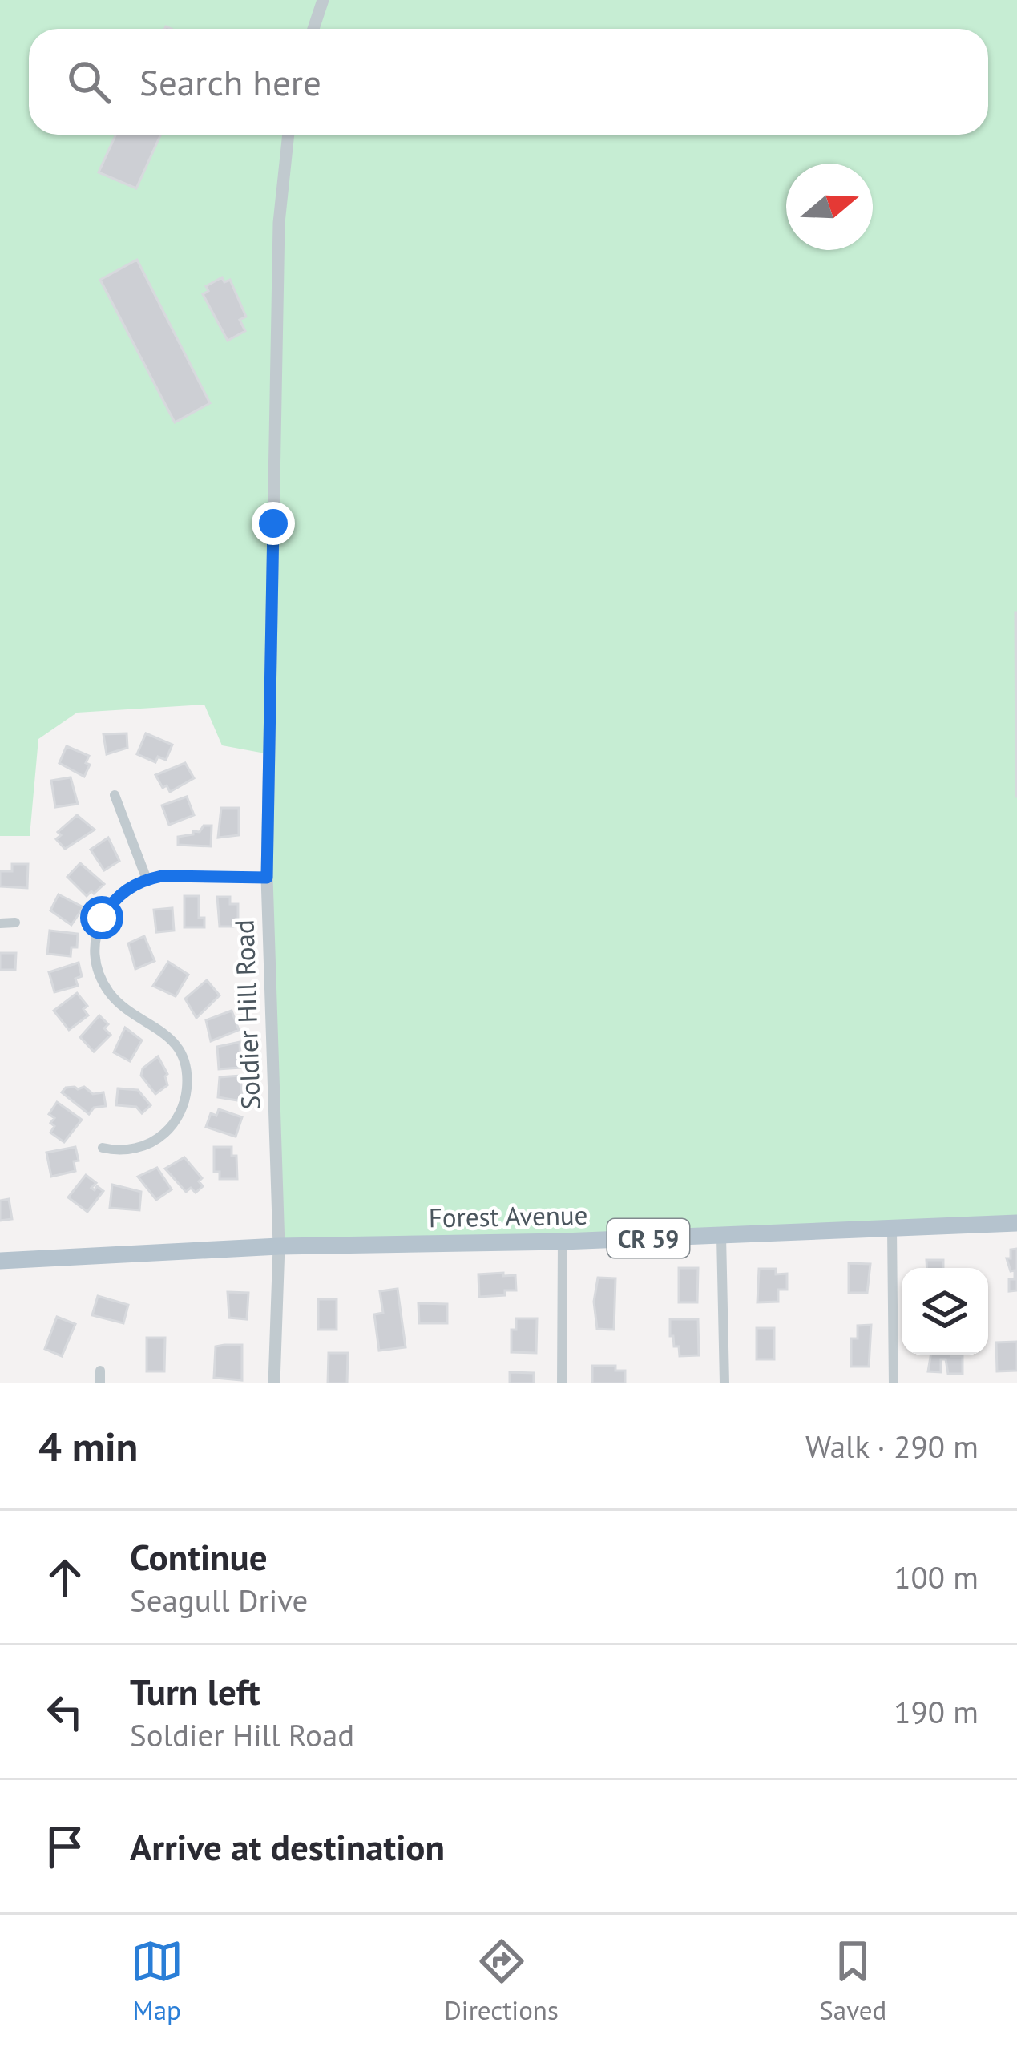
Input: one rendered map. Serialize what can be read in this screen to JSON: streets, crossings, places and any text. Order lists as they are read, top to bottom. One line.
{"streets":{"main road":["Forest Avenue","CR 59"],"street":["Soldier Hill Road"]},"crossings":[["Soldier Hill Road","Forest Avenue"]],"north":"right","page":{"search":"Search here","heading":["4 min","Walk · 290 m"],"list":[["Continue","Seagull Drive","100 m"],["Turn left","Soldier Hill Road","190 m"],"Arrive at destination"],"nav":["Map","Directions","Saved"]}}
